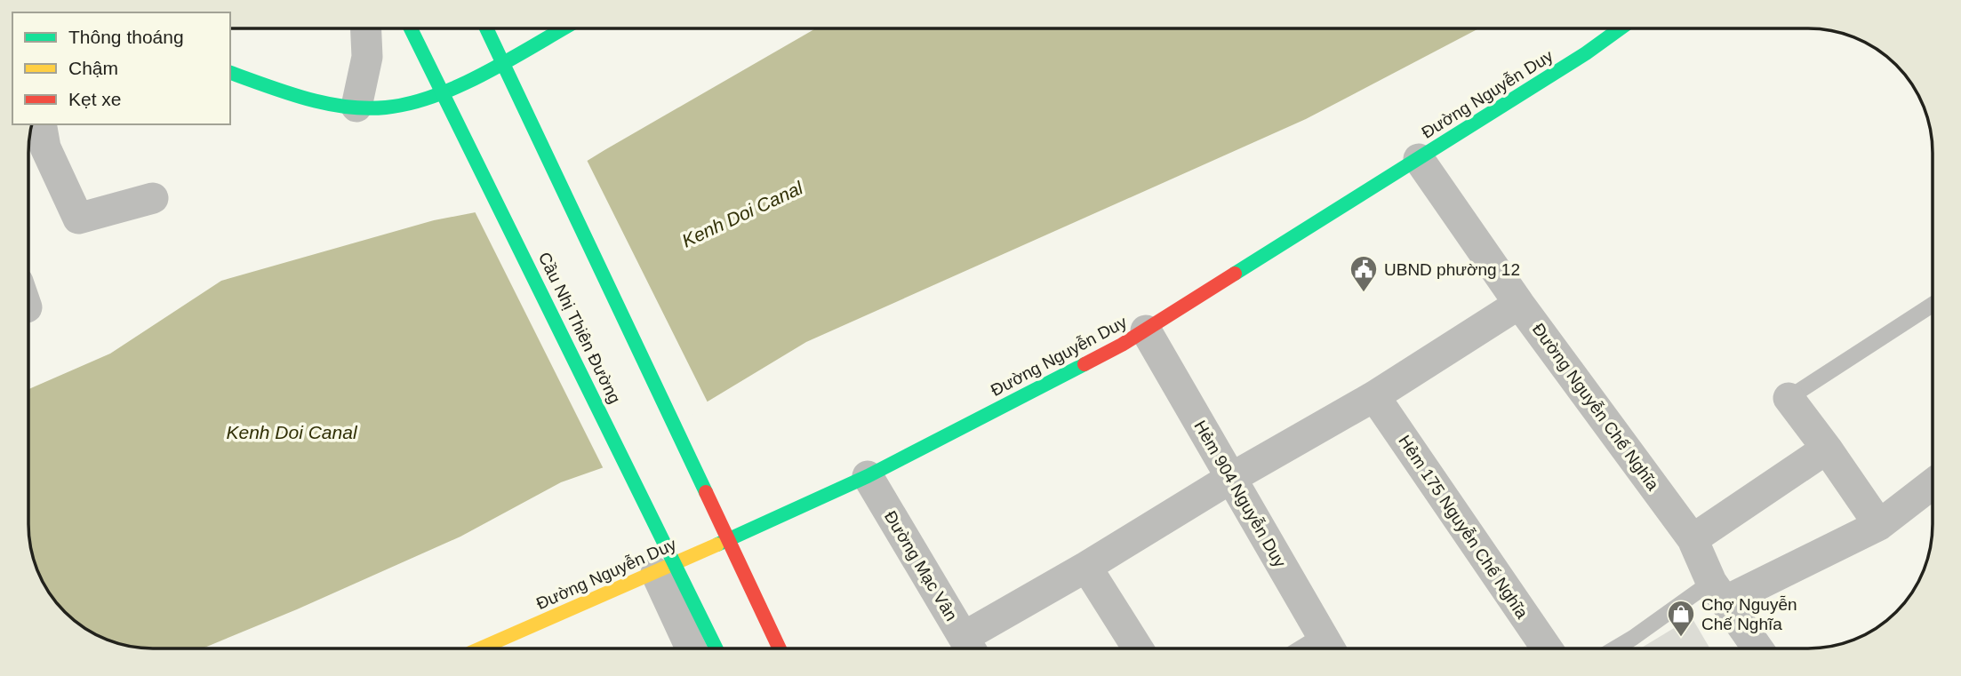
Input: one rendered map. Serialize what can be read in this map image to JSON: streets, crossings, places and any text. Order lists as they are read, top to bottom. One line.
{"streets":{"main road":["Đường Nguyễn Duy","Cầu Nhị Thiên Đường"],"street":["Đường Nguyễn Chế Nghĩa","Hẻm 904 Nguyễn Duy","Hẻm 175 Nguyễn Chế Nghĩa","Đường Mạc Vân"]},"crossings":[["Đường Nguyễn Duy","Đường Nguyễn Chế Nghĩa"],["Đường Nguyễn Duy","Hẻm 904 Nguyễn Duy"],["Đường Nguyễn Duy","Đường Mạc Vân"]],"water":["Kenh Doi Canal"],"places":{"public building":["UBND phường 12"],"shop":["Chợ Nguyễn Chế Nghĩa"]},"legend":["Thông thoáng","Chậm","Kẹt xe"]}
